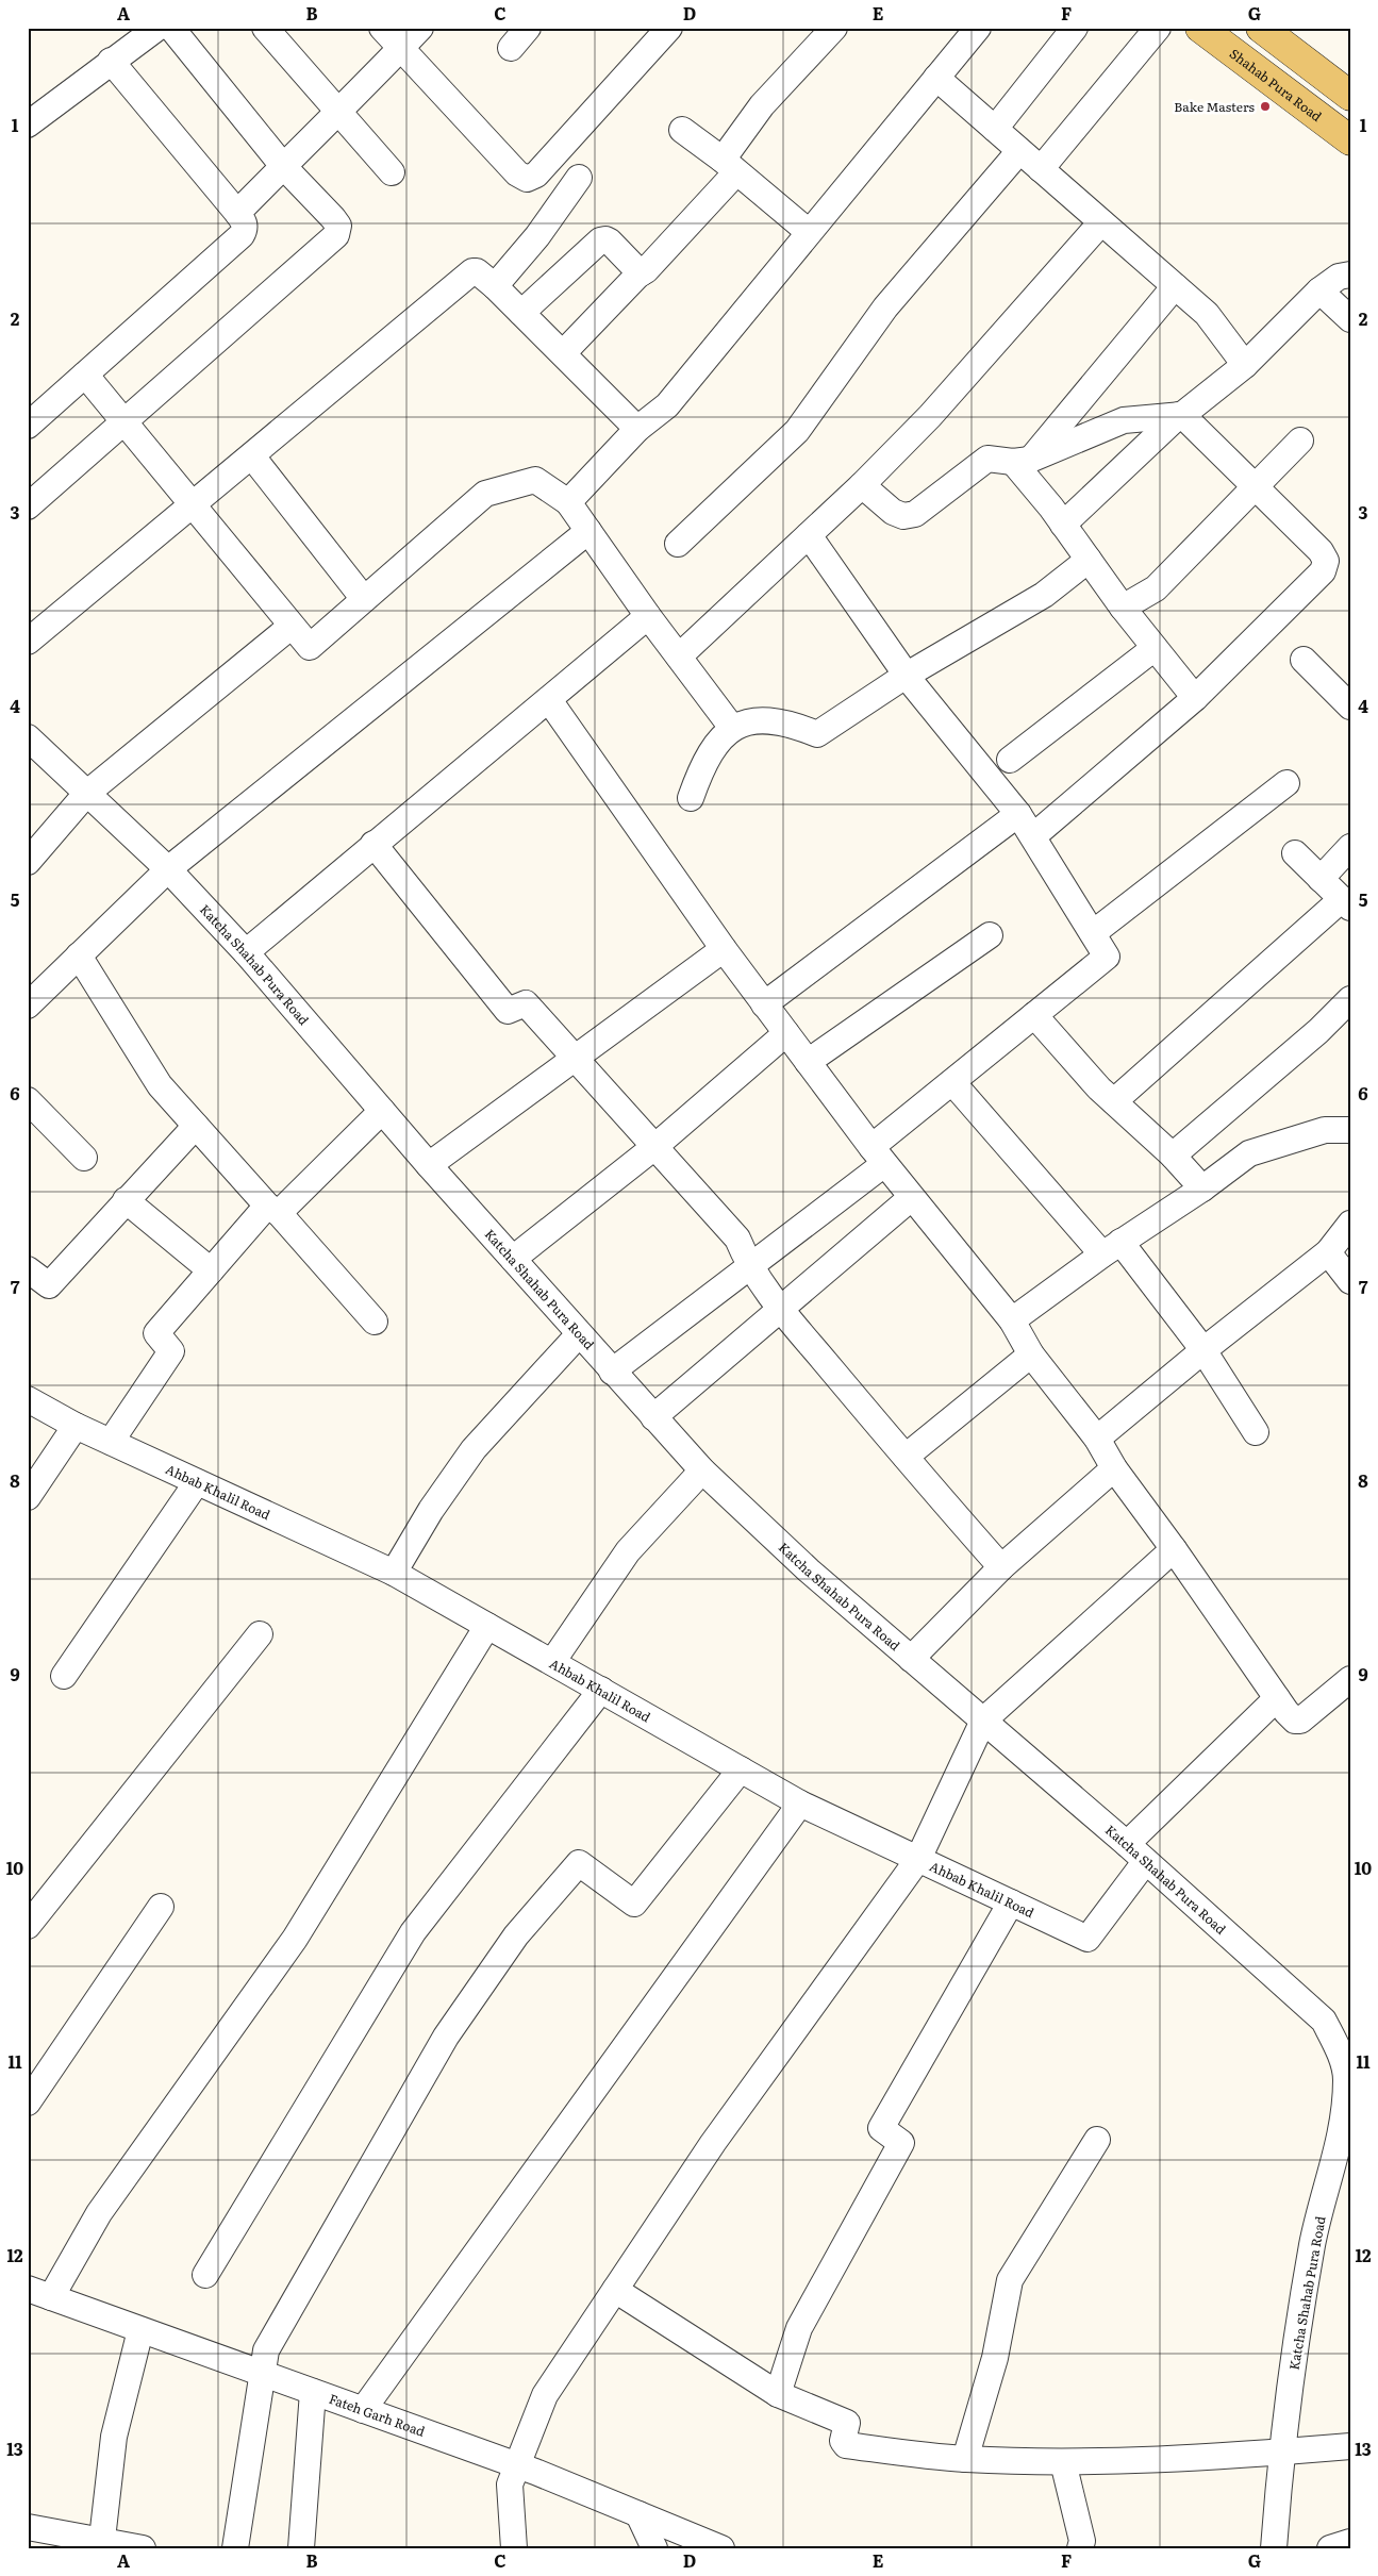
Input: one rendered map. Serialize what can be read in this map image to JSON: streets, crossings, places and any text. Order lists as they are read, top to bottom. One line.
{"streets":{"main road":["Shahab Pura Road"],"street":["Katcha Shahab Pura Road","Ahbab Khalil Road","Fateh Garh Road"]},"crossings":[["Katcha Shahab Pura Road","Ahbab Khalil Road"]],"places":["Bake Masters"],"grid":{"columns":["A","B","C","D","E","F","G"],"rows":["1","2","3","4","5","6","7","8","9","10","11","12","13"]}}
